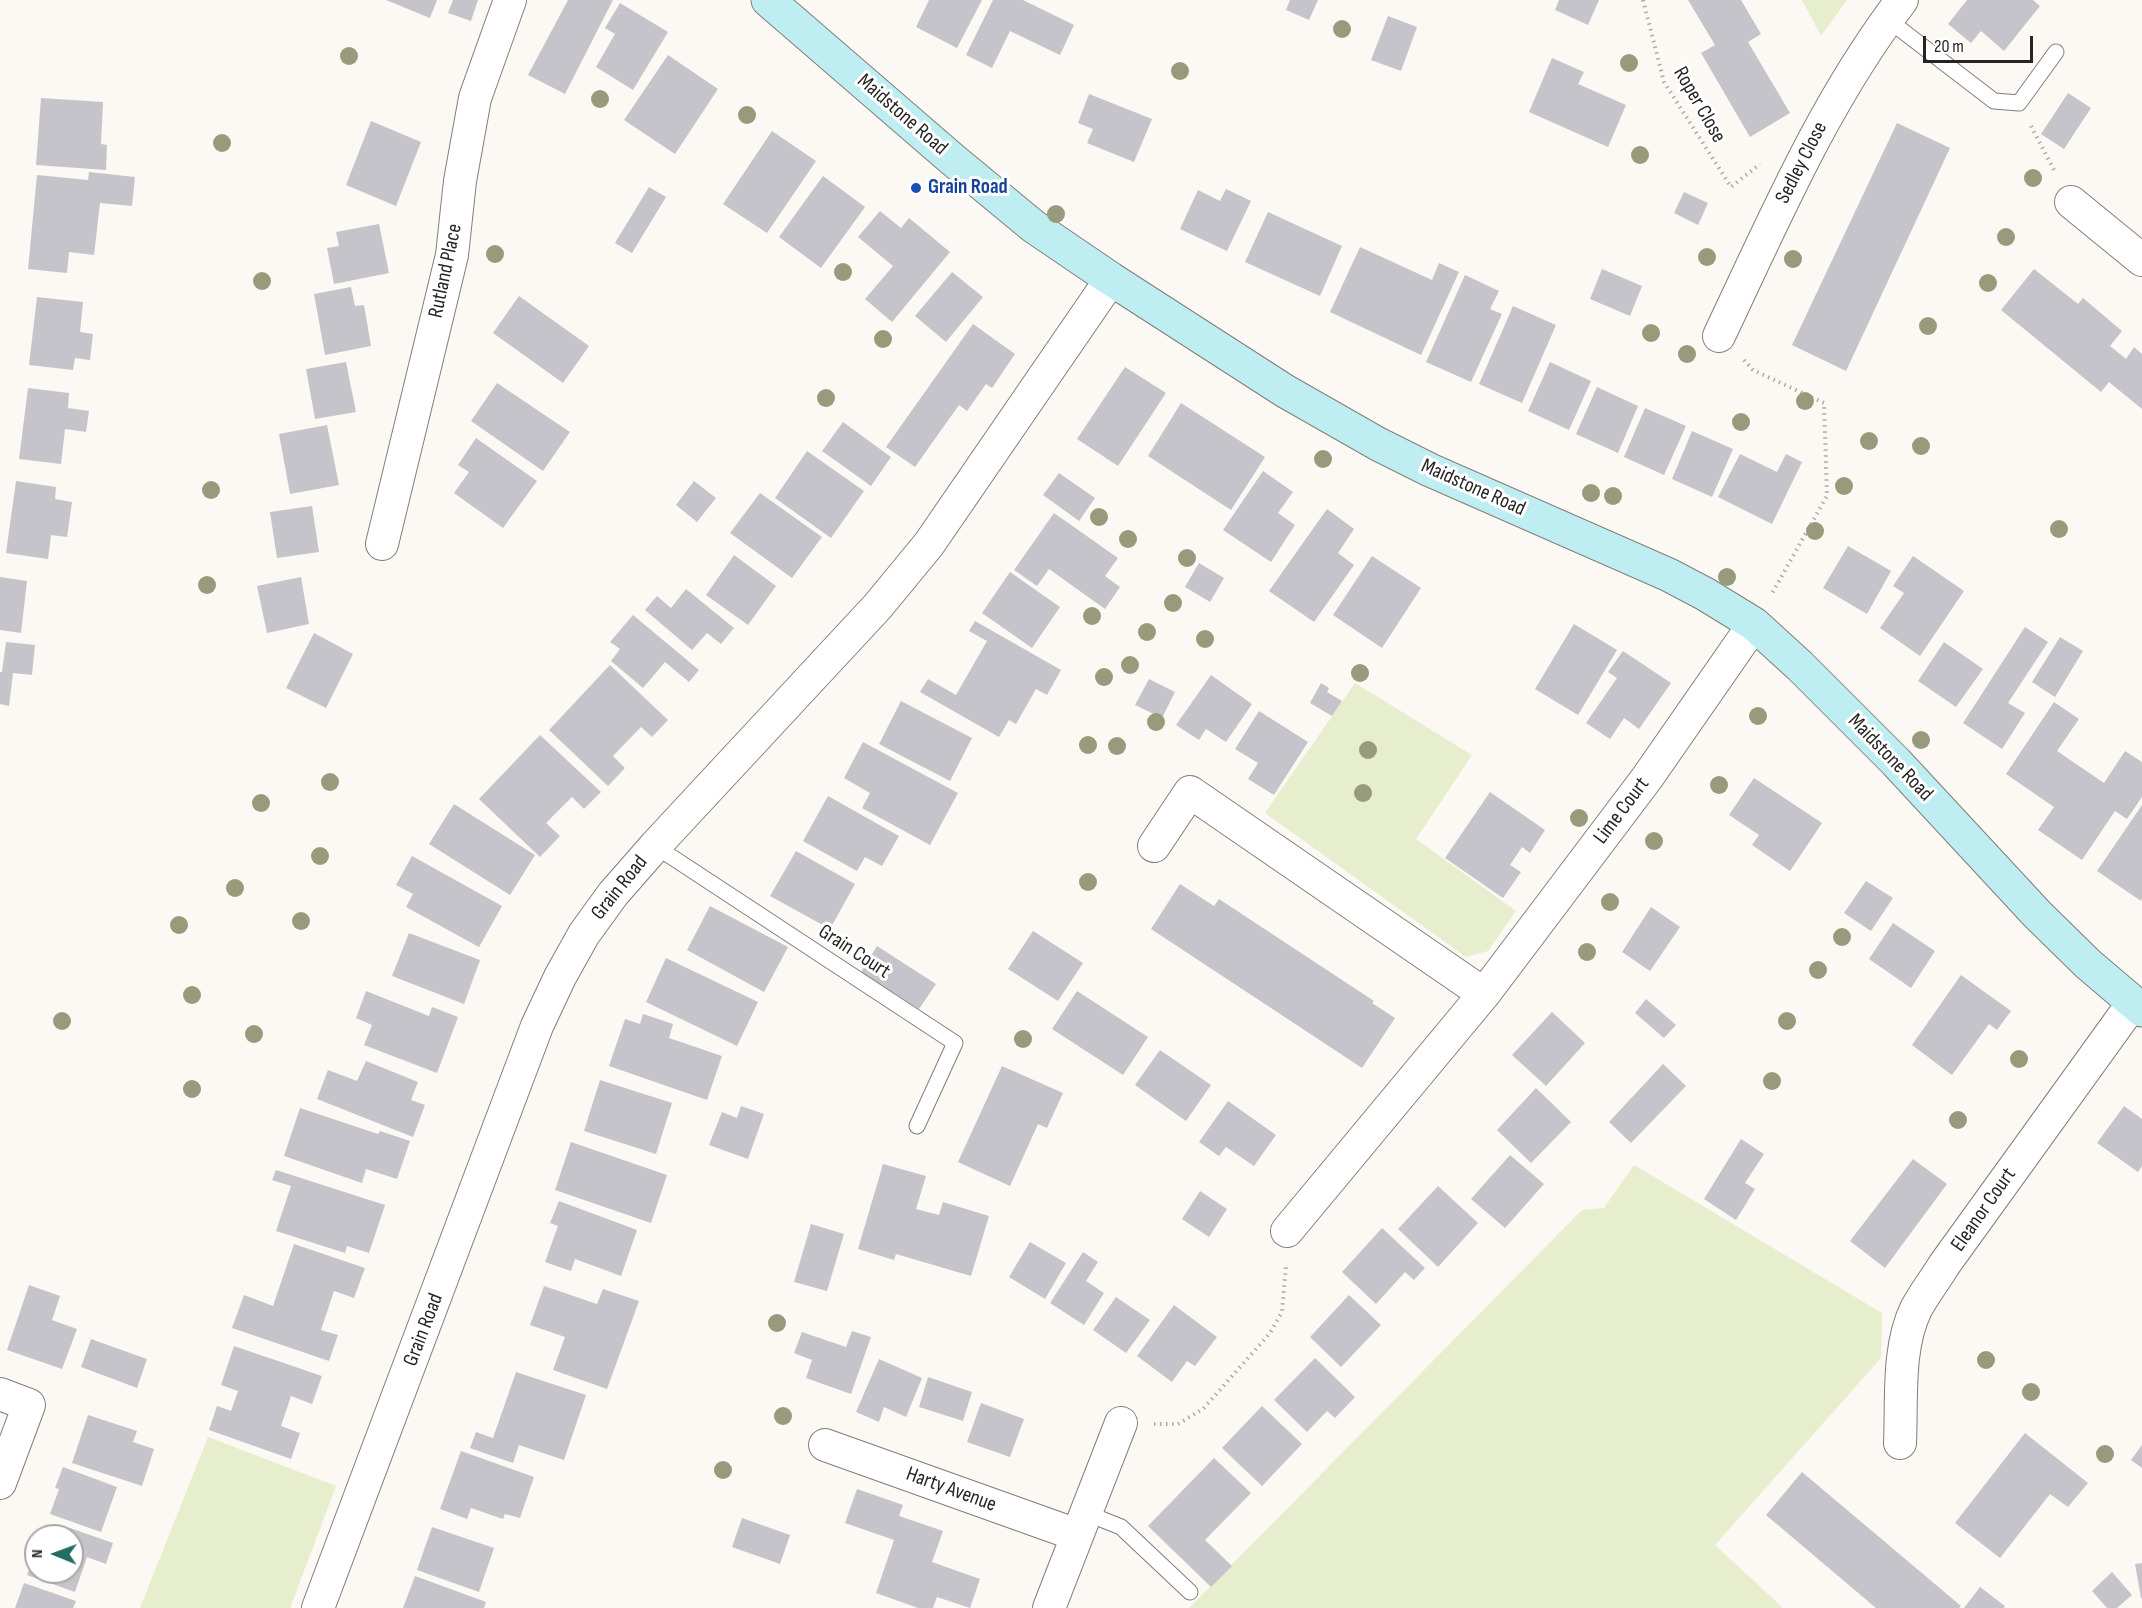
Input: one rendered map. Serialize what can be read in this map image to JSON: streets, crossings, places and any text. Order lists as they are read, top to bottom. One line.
{"streets":{"street":["Maidstone Road","Sedley Close","Rutland Place","Lime Court","Grain Road","Eleanor Court","Harty Avenue"],"lane":["Grain Court"],"path":["Roper Close"]},"crossings":[["Maidstone Road","Lime Court"],["Maidstone Road","Grain Road"],["Maidstone Road","Eleanor Court"],["Grain Road","Grain Court"]],"places":["Grain Road"],"scale_bar":"20 m","north":"left"}
